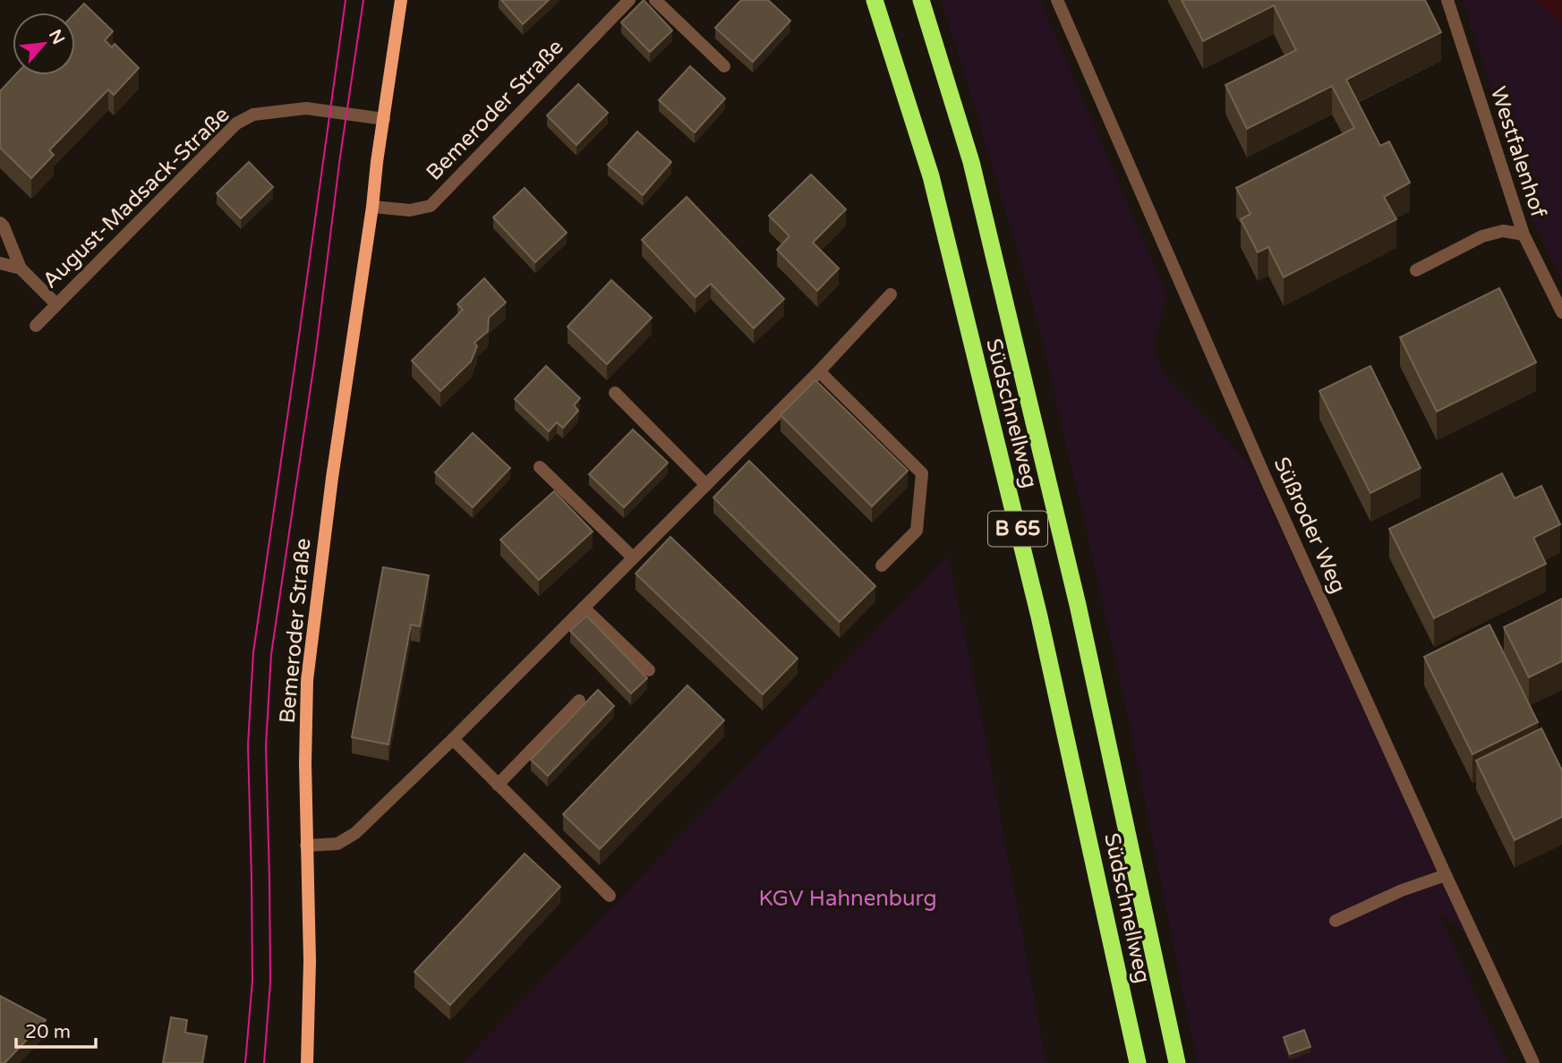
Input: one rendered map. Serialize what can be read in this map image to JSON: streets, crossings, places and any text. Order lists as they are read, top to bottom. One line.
{"streets":{"highway":["Südschnellweg","B 65"],"main road":["Bemeroder Straße"],"street":["Westfalenhof","August-Madsack-Straße","Süßroder Weg"]},"crossings":[["Bemeroder Straße","August-Madsack-Straße"]],"parks":["KGV Hahnenburg"],"scale_bar":"20 m","north":"top right"}
